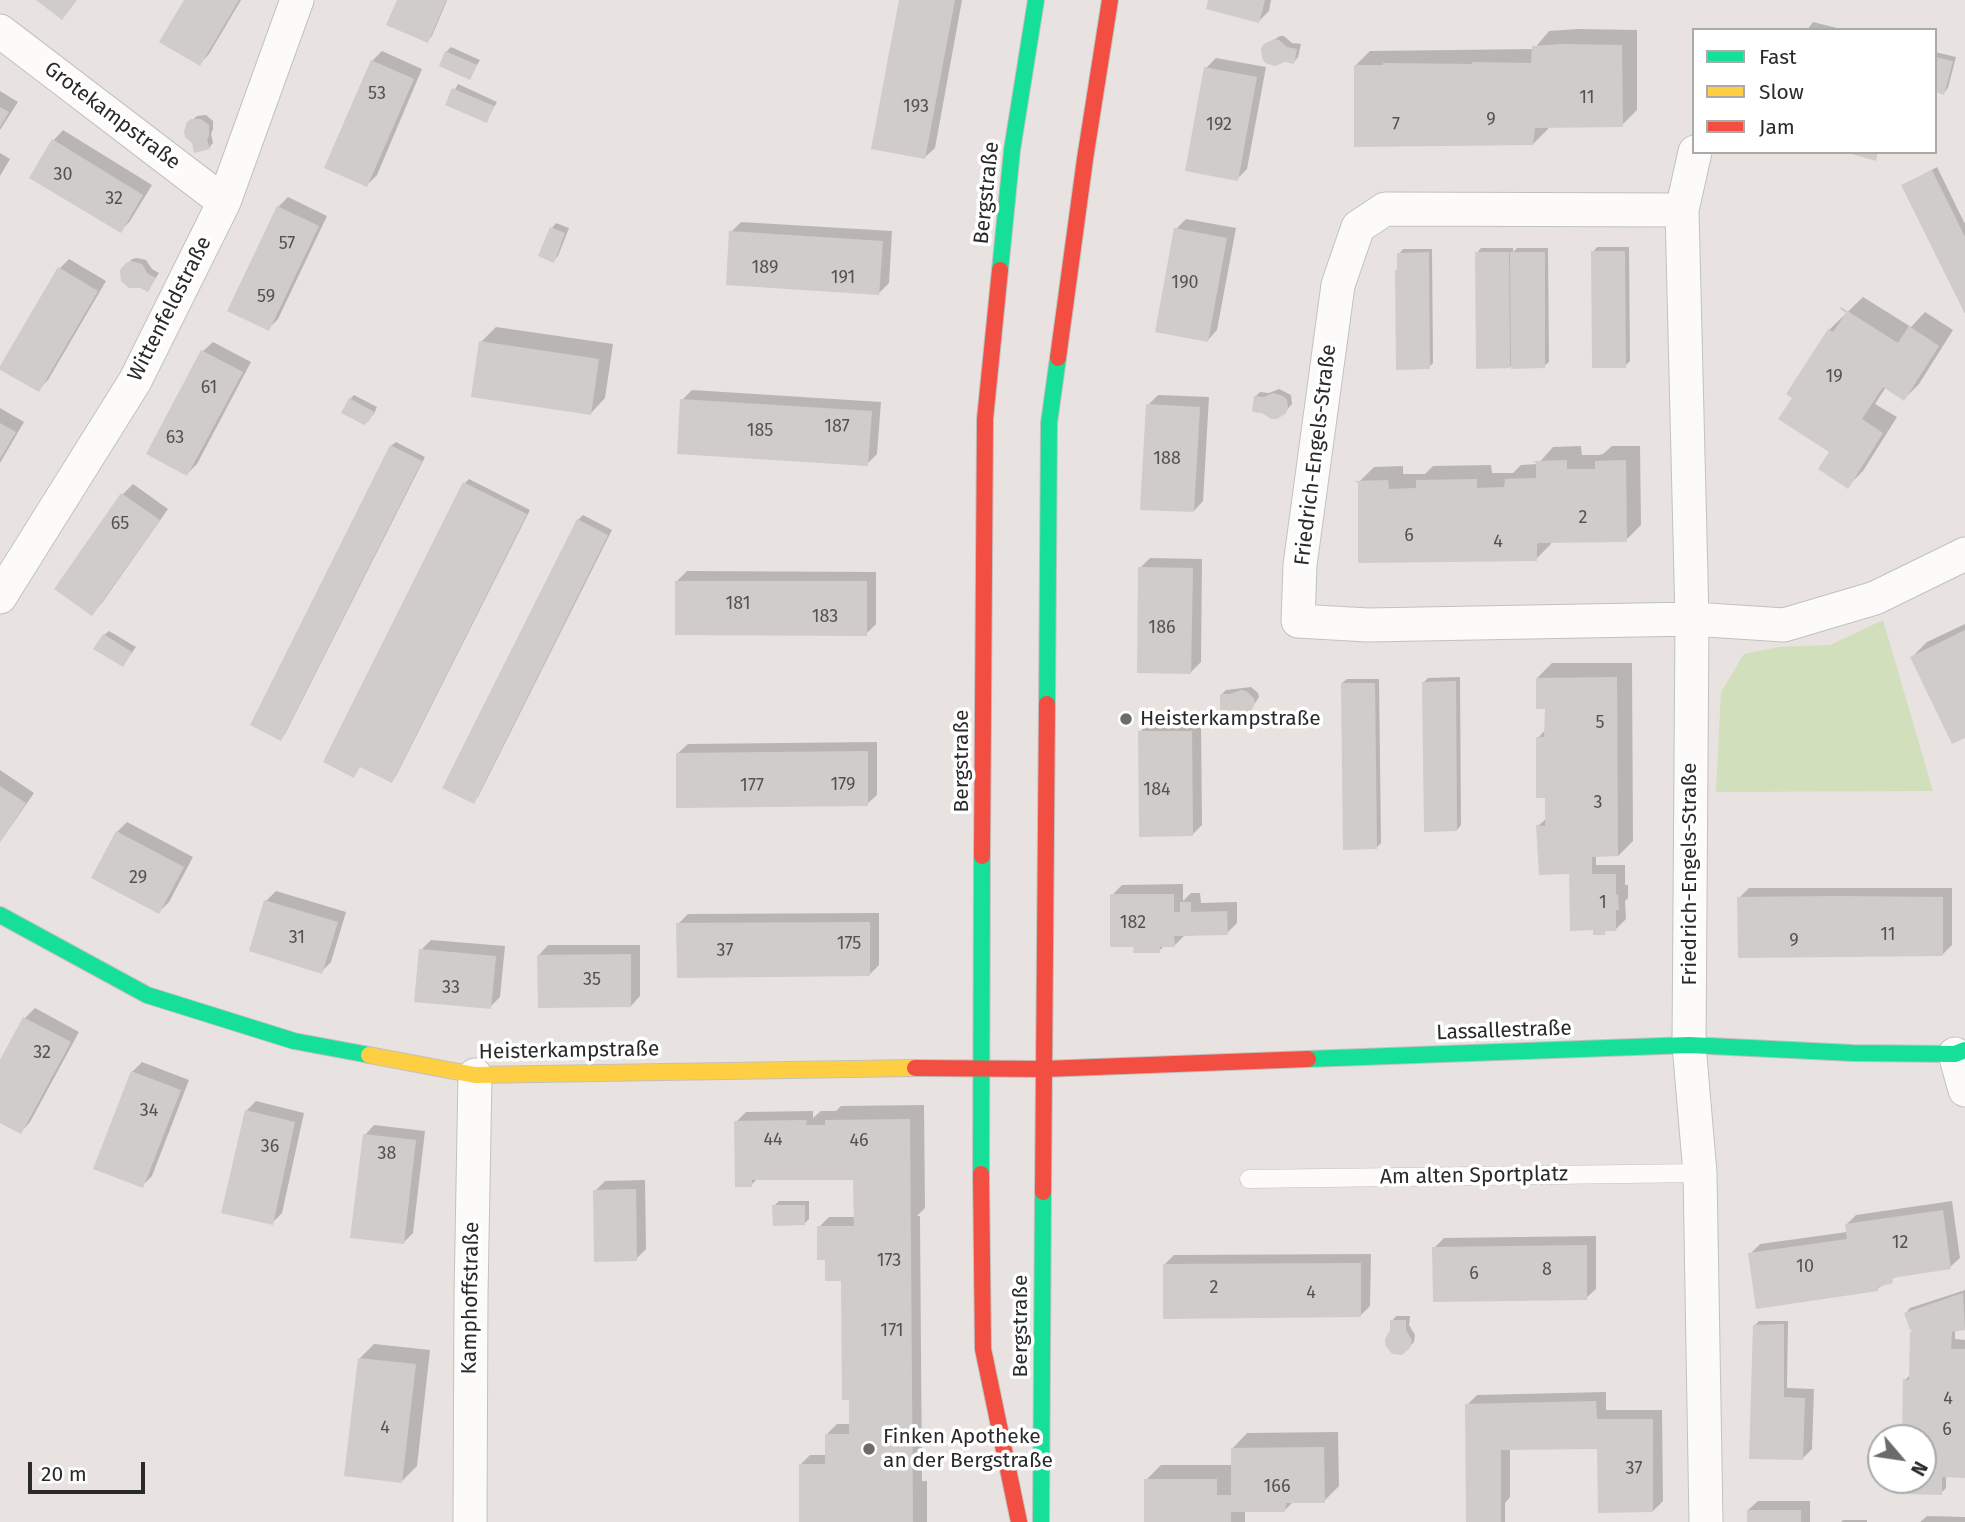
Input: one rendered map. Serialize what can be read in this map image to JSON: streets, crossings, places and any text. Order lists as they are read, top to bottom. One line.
{"streets":{"main road":["Bergstraße","Lassallestraße","Heisterkampstraße"],"street":["Grotekampstraße","Wittenfeldstraße","Friedrich-Engels-Straße","Kamphoffstraße"],"lane":["Am alten Sportplatz"]},"crossings":[["Grotekampstraße","Wittenfeldstraße"],["Bergstraße","Lassallestraße"],["Bergstraße","Heisterkampstraße"],["Friedrich-Engels-Straße","Lassallestraße"],["Lassallestraße","Heisterkampstraße"],["Heisterkampstraße","Kamphoffstraße"]],"places":["Heisterkampstraße","Finken Apotheke an der Bergstraße"],"house_numbers":["53","11","193","9","192","7","30","32","57","189","191","190","59","19","61","187","185","63","188","2","65","6","4","181","183","186","5","179","177","184","3","29","1","182","11","31","9","175","37","35","33","32","34","44","46","36","38","12","173","10","8","6","2","4","171","4","4","6","37","166"],"legend":["Fast","Slow","Jam"],"scale_bar":"20 m","north":"bottom right"}
